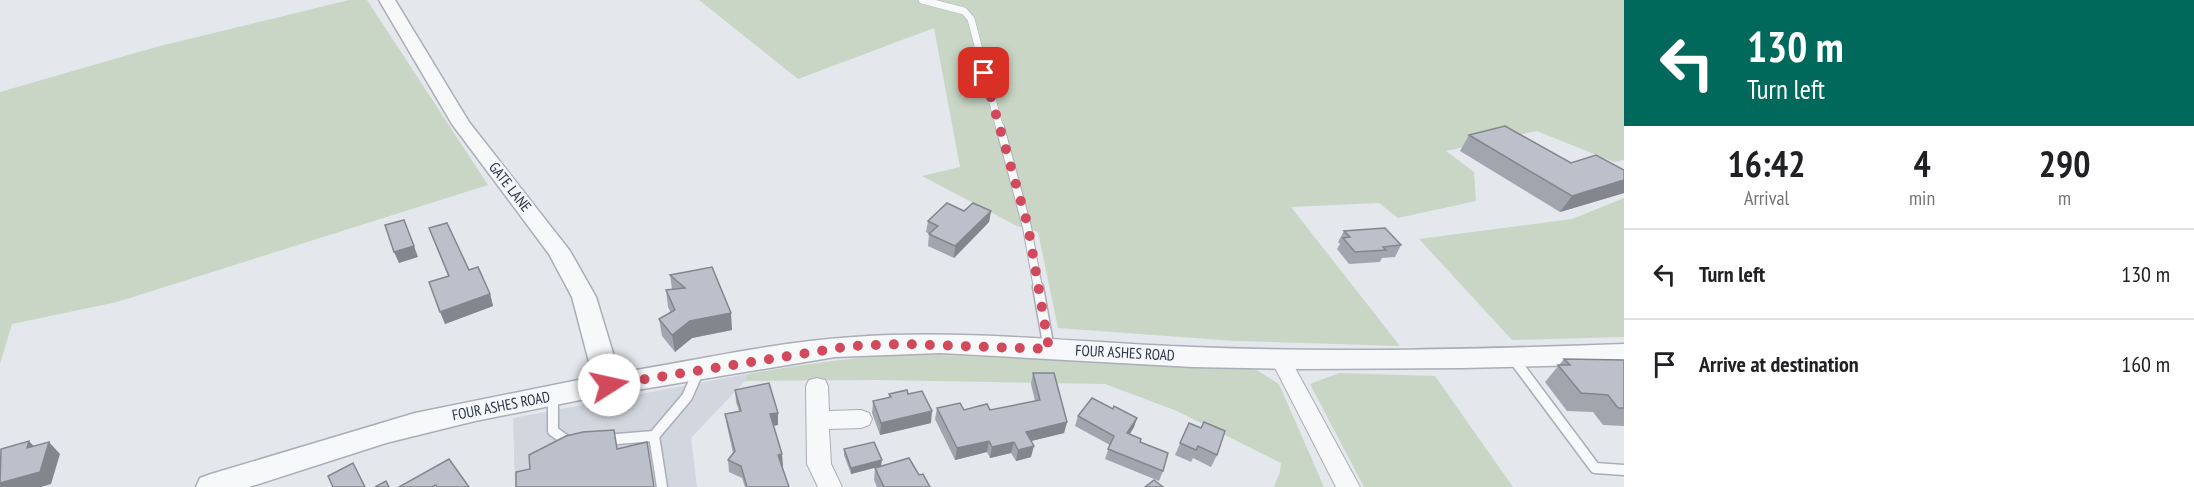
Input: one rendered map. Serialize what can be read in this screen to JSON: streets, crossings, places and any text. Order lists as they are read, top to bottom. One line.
{"streets":{"street":["GATE LANE","FOUR ASHES ROAD"]},"crossings":[["GATE LANE","FOUR ASHES ROAD"]],"page":{"turn":["130 m","Turn left"],"eta":["16:42","Arrival","4","min","290","m"],"list":[{"name":"Turn left","value":"130 m"},{"name":"Arrive at destination","value":"160 m"}]}}
